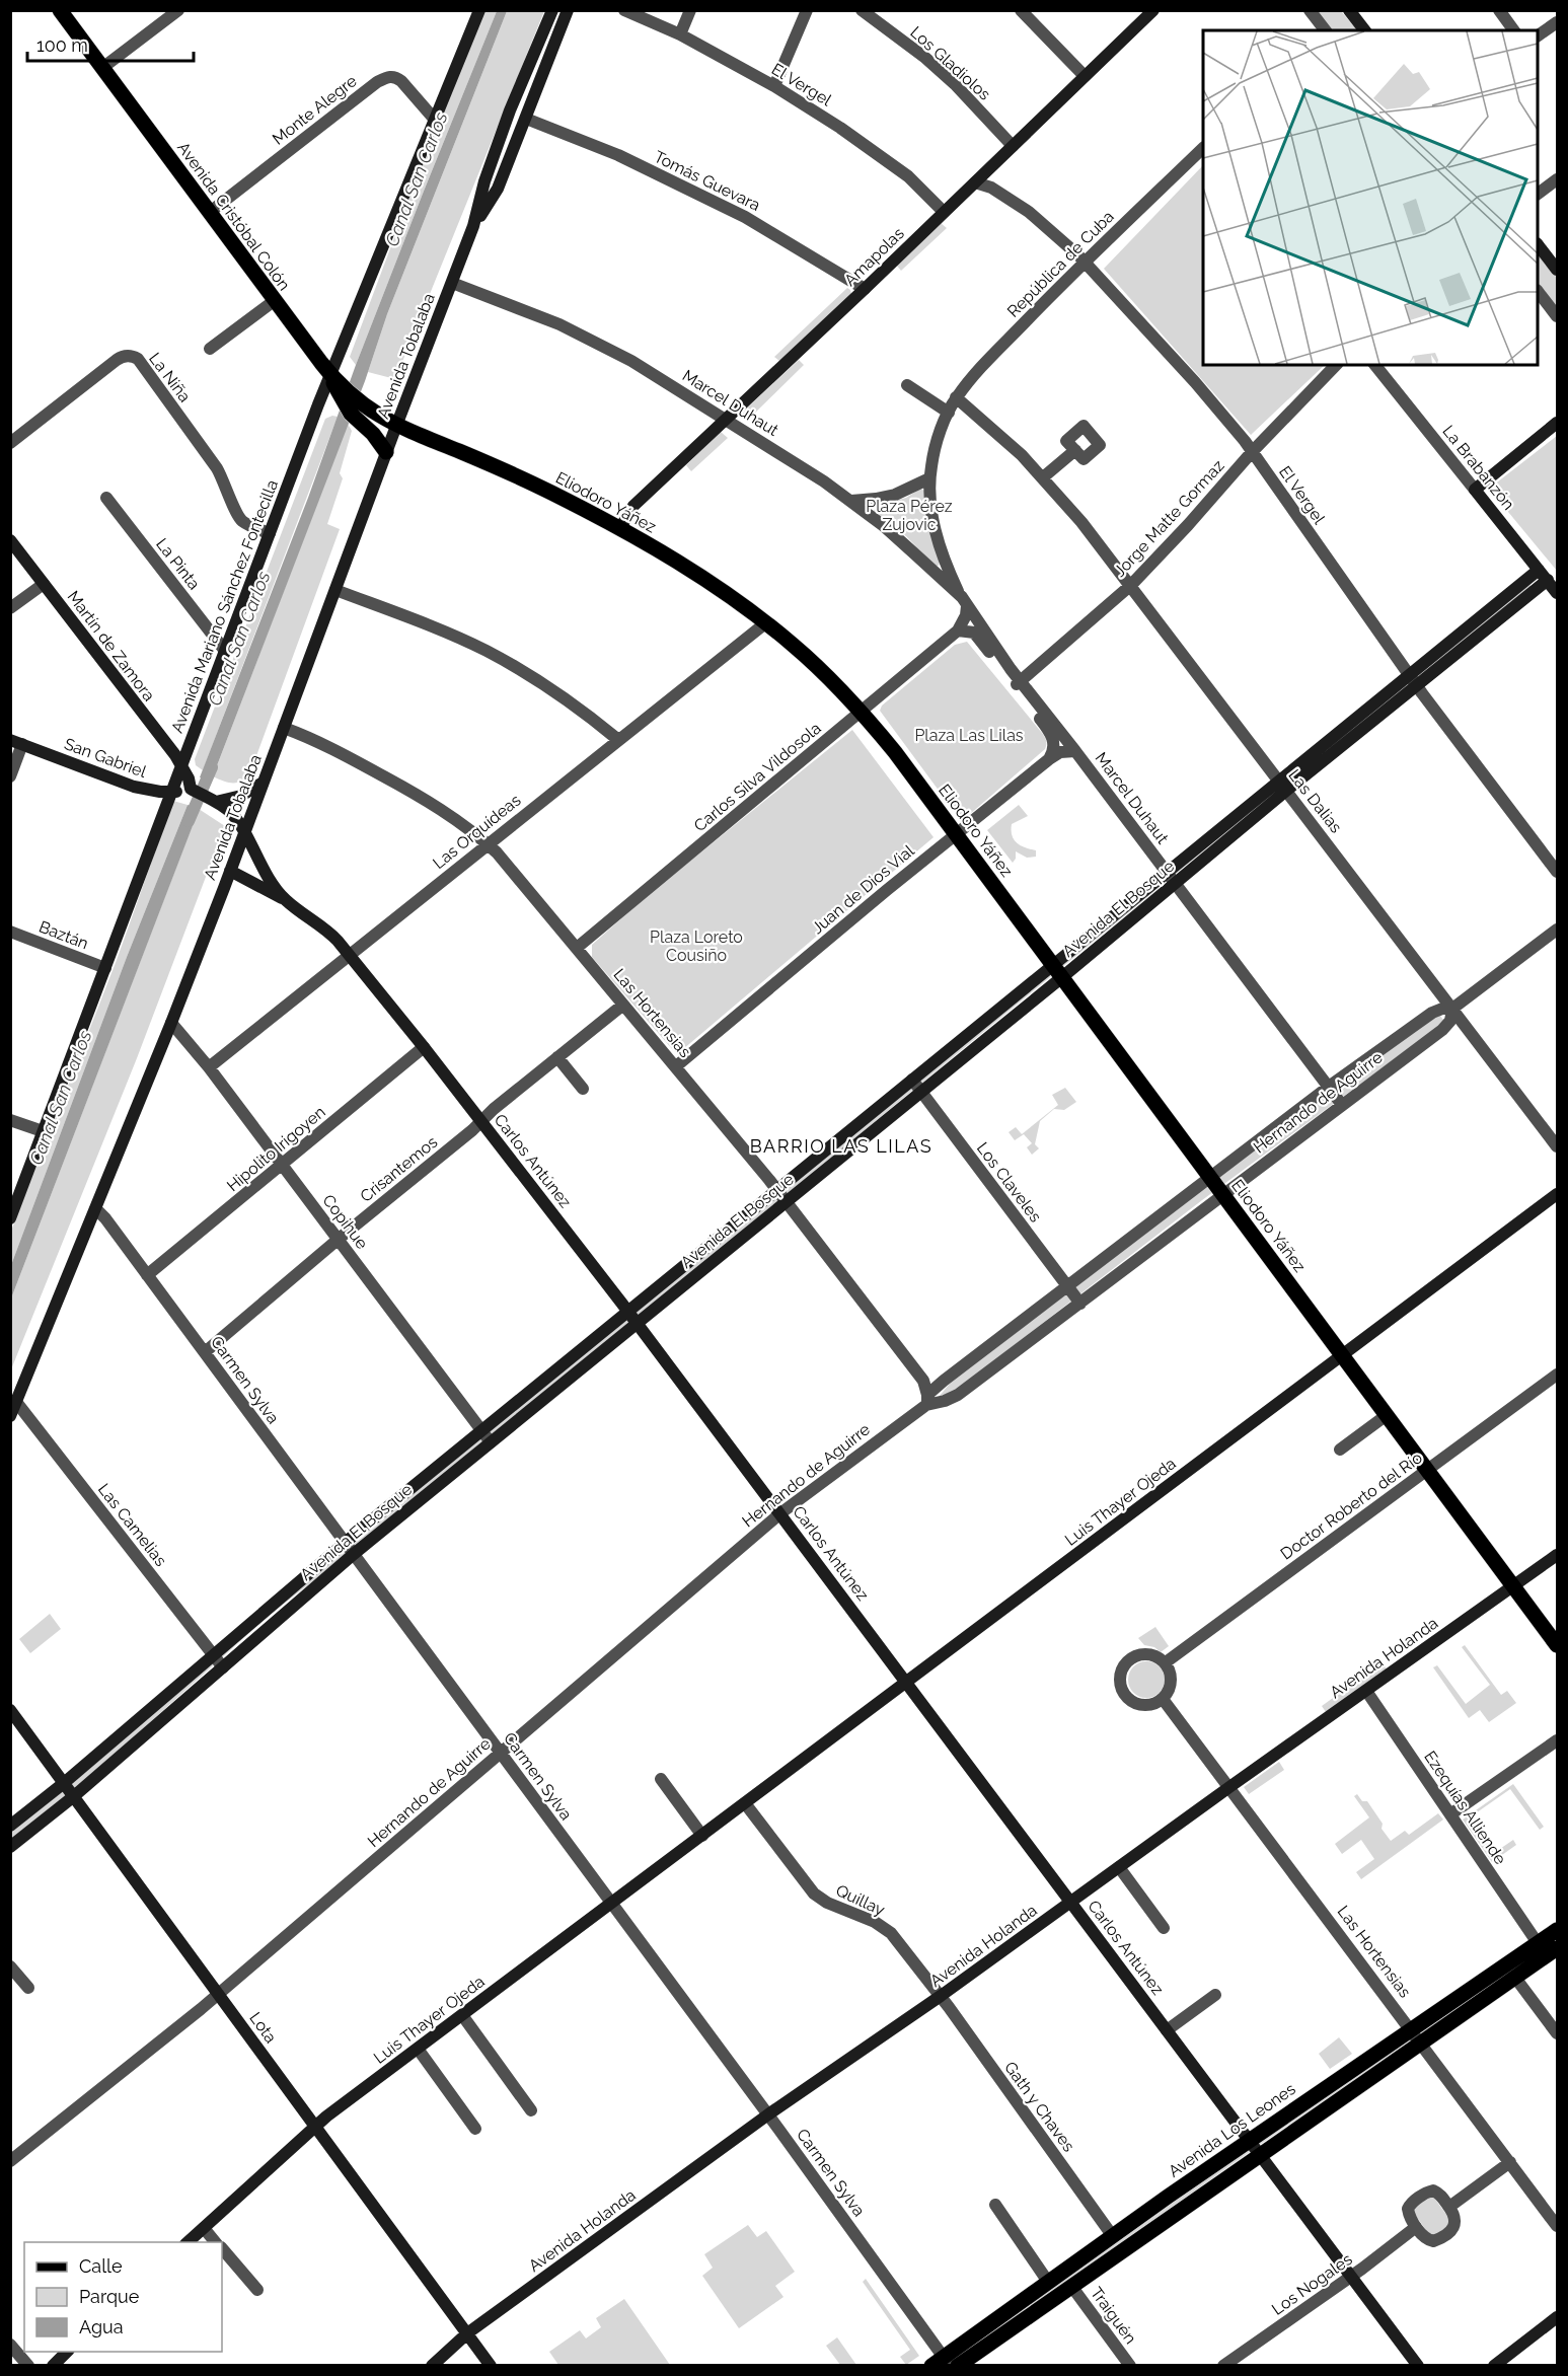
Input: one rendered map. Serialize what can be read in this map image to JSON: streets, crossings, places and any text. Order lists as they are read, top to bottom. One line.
{"streets":{"main road":["Avenida Cristóbal Colón","Eliodoro Yáñez","Avenida Los Leones"],"street":["Los Gladiolos","El Vergel","Monte Alegre","Tomás Guevara","Amapolas","República de Cuba","Avenida Tobalaba","La Niña","Marcel Duhaut","La Brabanzón","Jorge Matte Gormaz","La Pinta","Avenida Mariano Sánchez Fontecilla","Martín de Zamora","San Gabriel","Carlos Silva Vildosola","Las Dalias","Las Orquídeas","Juan de Dios Vial","Avenida El Bosque","Baztán","Las Hortensias","Hernando de Aguirre","Hipolito Irigoyen","Carlos Antúnez","Crisantemos","Los Claveles","Copihue","Carmen Sylva","Luis Thayer Ojeda","Doctor Roberto del Río","Las Camelias","Avenida Holanda","Ezequías Alliende","Quillay","Lota","Gath y Chaves","Los Nogales","Traiguén"]},"crossings":[["Los Gladiolos","Amapolas"],["El Vergel","Amapolas"],["El Vergel","República de Cuba"],["El Vergel","Jorge Matte Gormaz"],["El Vergel","Avenida El Bosque"],["Monte Alegre","Avenida Cristóbal Colón"],["Monte Alegre","Avenida Mariano Sánchez Fontecilla"],["Tomás Guevara","Amapolas"],["Tomás Guevara","Avenida Tobalaba"],["Avenida Cristóbal Colón","Avenida Tobalaba"],["Avenida Cristóbal Colón","Eliodoro Yáñez"],["Avenida Cristóbal Colón","Avenida Mariano Sánchez Fontecilla"],["Amapolas","Marcel Duhaut"],["Amapolas","Eliodoro Yáñez"],["República de Cuba","Marcel Duhaut"],["República de Cuba","Las Dalias"],["Avenida Tobalaba","Marcel Duhaut"],["Avenida Tobalaba","Eliodoro Yáñez"],["Avenida Tobalaba","San Gabriel"],["Avenida Tobalaba","Las Hortensias"],["Avenida Tobalaba","Carlos Antúnez"],["Avenida Tobalaba","Copihue"],["Avenida Tobalaba","Carmen Sylva"],["Avenida Tobalaba","Las Camelias"],["La Niña","Avenida Mariano Sánchez Fontecilla"],["Marcel Duhaut","Jorge Matte Gormaz"],["Marcel Duhaut","Carlos Silva Vildosola"],["Marcel Duhaut","Juan de Dios Vial"],["Marcel Duhaut","Avenida El Bosque"],["Marcel Duhaut","Hernando de Aguirre"],["La Brabanzón","Avenida El Bosque"],["Eliodoro Yáñez","Carlos Silva Vildosola"],["Eliodoro Yáñez","Las Orquídeas"],["Eliodoro Yáñez","Juan de Dios Vial"],["Eliodoro Yáñez","Avenida El Bosque"],["Eliodoro Yáñez","Hernando de Aguirre"],["Eliodoro Yáñez","Luis Thayer Ojeda"],["Eliodoro Yáñez","Doctor Roberto del Río"],["Eliodoro Yáñez","Avenida Holanda"],["Jorge Matte Gormaz","Las Dalias"],["La Pinta","Avenida Mariano Sánchez Fontecilla"],["Avenida Mariano Sánchez Fontecilla","Martín de Zamora"],["Avenida Mariano Sánchez Fontecilla","San Gabriel"],["Avenida Mariano Sánchez Fontecilla","Baztán"],["Martín de Zamora","San Gabriel"],["Martín de Zamora","Carlos Antúnez"],["San Gabriel","Carlos Antúnez"],["Carlos Silva Vildosola","Las Hortensias"],["Las Dalias","Avenida El Bosque"],["Las Dalias","Hernando de Aguirre"],["Las Orquídeas","Las Hortensias"],["Las Orquídeas","Carlos Antúnez"],["Las Orquídeas","Copihue"],["Juan de Dios Vial","Las Hortensias"],["Avenida El Bosque","Las Hortensias"],["Avenida El Bosque","Carlos Antúnez"],["Avenida El Bosque","Los Claveles"],["Avenida El Bosque","Copihue"],["Avenida El Bosque","Carmen Sylva"],["Avenida El Bosque","Las Camelias"],["Avenida El Bosque","Lota"],["Las Hortensias","Hernando de Aguirre"],["Las Hortensias","Crisantemos"],["Las Hortensias","Doctor Roberto del Río"],["Las Hortensias","Avenida Holanda"],["Las Hortensias","Avenida Los Leones"],["Hernando de Aguirre","Carlos Antúnez"],["Hernando de Aguirre","Los Claveles"],["Hernando de Aguirre","Carmen Sylva"],["Hernando de Aguirre","Lota"],["Hipolito Irigoyen","Carlos Antúnez"],["Hipolito Irigoyen","Copihue"],["Hipolito Irigoyen","Carmen Sylva"],["Carlos Antúnez","Crisantemos"],["Carlos Antúnez","Luis Thayer Ojeda"],["Carlos Antúnez","Avenida Holanda"],["Carlos Antúnez","Avenida Los Leones"],["Carlos Antúnez","Los Nogales"],["Crisantemos","Copihue"],["Crisantemos","Carmen Sylva"],["Carmen Sylva","Luis Thayer Ojeda"],["Carmen Sylva","Avenida Holanda"],["Carmen Sylva","Avenida Los Leones"],["Luis Thayer Ojeda","Quillay"],["Luis Thayer Ojeda","Lota"],["Avenida Holanda","Ezequías Alliende"],["Avenida Holanda","Quillay"],["Avenida Holanda","Lota"],["Avenida Holanda","Gath y Chaves"],["Ezequías Alliende","Avenida Los Leones"],["Quillay","Gath y Chaves"],["Gath y Chaves","Avenida Los Leones"]],"districts":["BARRIO LAS LILAS"],"water":["Canal San Carlos"],"parks":["Plaza Pérez Zujovic","Plaza Las Lilas","Plaza Loreto Cousiño"],"legend":["Calle","Parque","Agua"],"scale_bar":"100 m"}
